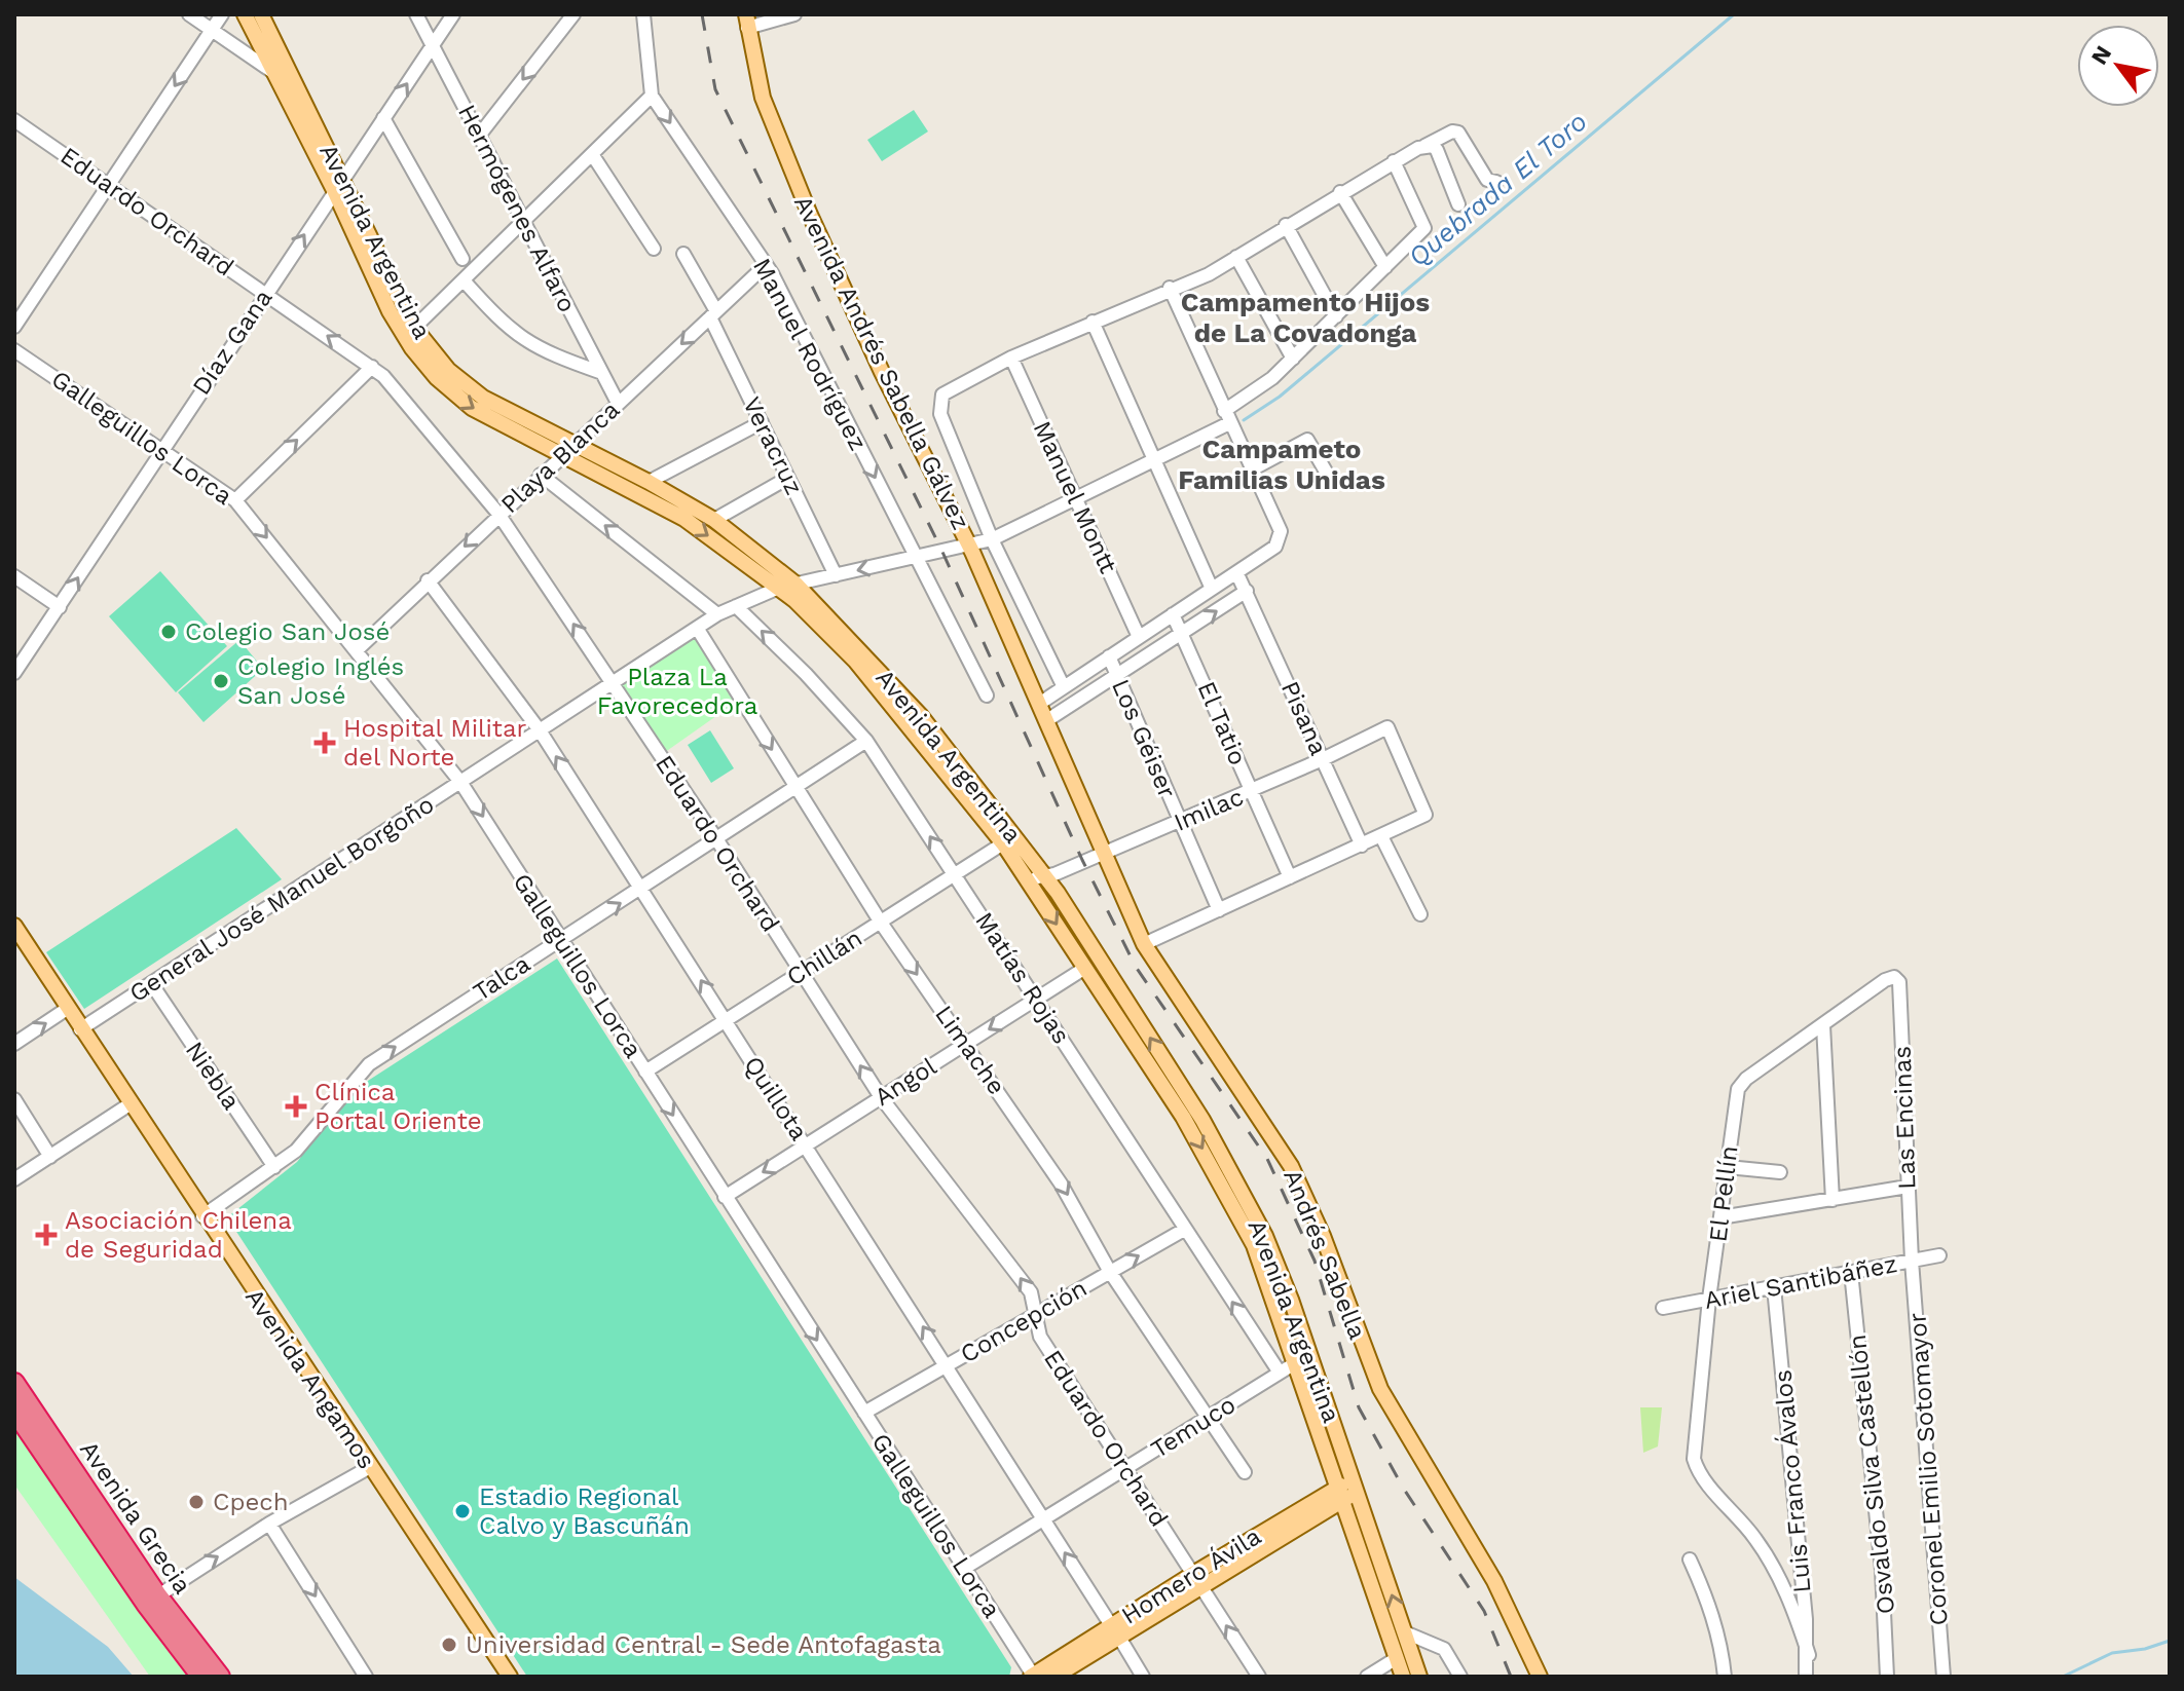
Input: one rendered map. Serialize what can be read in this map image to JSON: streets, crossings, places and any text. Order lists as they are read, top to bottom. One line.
{"streets":{"highway":["Avenida Grecia"],"main road":["Avenida Argentina","Avenida Andrés Sabella Gálvez","Andrés Sabella","Avenida Angamos","Homero Ávila"],"street":["Hermógenes Alfaro","Eduardo Orchard","Díaz Gana","Manuel Rodríguez","Galleguillos Lorca","Veracruz","Playa Blanca","Manuel Montt","Pisana","El Tatio","Los Géiser","Imilac","General José Manuel Borgoño","Chillán","Talca","Matías Rojas","Limache","Niebla","Angol","Quillota","Las Encinas","El Pellín","Ariel Santibáñez","Concepción","Temuco","Coronel Emilio Sotomayor","Osvaldo Silva Castellón","Luis Franco Ávalos"]},"crossings":[["Hermógenes Alfaro","Díaz Gana"],["Hermógenes Alfaro","Playa Blanca"],["Eduardo Orchard","Díaz Gana"],["Eduardo Orchard","Playa Blanca"],["Eduardo Orchard","General José Manuel Borgoño"],["Eduardo Orchard","Chillán"],["Eduardo Orchard","Talca"],["Eduardo Orchard","Angol"],["Eduardo Orchard","Concepción"],["Eduardo Orchard","Temuco"],["Eduardo Orchard","Homero Ávila"],["Avenida Argentina","Díaz Gana"],["Avenida Argentina","Playa Blanca"],["Avenida Argentina","Imilac"],["Avenida Argentina","General José Manuel Borgoño"],["Avenida Argentina","Chillán"],["Avenida Argentina","Angol"],["Avenida Argentina","Temuco"],["Avenida Argentina","Homero Ávila"],["Díaz Gana","Galleguillos Lorca"],["Manuel Rodríguez","Playa Blanca"],["Manuel Rodríguez","General José Manuel Borgoño"],["Avenida Andrés Sabella Gálvez","General José Manuel Borgoño"],["Avenida Andrés Sabella Gálvez","Andrés Sabella"],["Galleguillos Lorca","Playa Blanca"],["Galleguillos Lorca","General José Manuel Borgoño"],["Galleguillos Lorca","Chillán"],["Galleguillos Lorca","Talca"],["Galleguillos Lorca","Angol"],["Galleguillos Lorca","Concepción"],["Galleguillos Lorca","Temuco"],["Galleguillos Lorca","Homero Ávila"],["Veracruz","Playa Blanca"],["Veracruz","General José Manuel Borgoño"],["Playa Blanca","Quillota"],["Manuel Montt","General José Manuel Borgoño"],["Pisana","Imilac"],["El Tatio","Imilac"],["Los Géiser","Imilac"],["Imilac","Andrés Sabella"],["General José Manuel Borgoño","Matías Rojas"],["General José Manuel Borgoño","Limache"],["General José Manuel Borgoño","Niebla"],["General José Manuel Borgoño","Quillota"],["General José Manuel Borgoño","Avenida Angamos"],["Chillán","Matías Rojas"],["Chillán","Limache"],["Chillán","Quillota"],["Talca","Matías Rojas"],["Talca","Limache"],["Talca","Niebla"],["Talca","Quillota"],["Talca","Avenida Angamos"],["Matías Rojas","Angol"],["Matías Rojas","Concepción"],["Matías Rojas","Temuco"],["Limache","Angol"],["Limache","Concepción"],["Limache","Temuco"],["Angol","Quillota"],["Quillota","Concepción"],["Quillota","Temuco"],["Quillota","Homero Ávila"],["Las Encinas","El Pellín"],["Las Encinas","Ariel Santibáñez"],["Las Encinas","Coronel Emilio Sotomayor"],["El Pellín","Ariel Santibáñez"],["El Pellín","Luis Franco Ávalos"],["Ariel Santibáñez","Coronel Emilio Sotomayor"],["Ariel Santibáñez","Osvaldo Silva Castellón"],["Ariel Santibáñez","Luis Franco Ávalos"]],"one_way":["Eduardo Orchard","Díaz Gana","Manuel Rodríguez","Galleguillos Lorca","Talca","Matías Rojas","Limache","Angol","Quillota"],"districts":["Campamento Hijos de La Covadonga","Campameto Familias Unidas"],"water":["Quebrada El Toro"],"parks":["Plaza La Favorecedora"],"places":{"other":["Colegio San José","Colegio Inglés San José","Cpech","Estadio Regional Calvo y Bascuñán","Universidad Central - Sede Antofagasta"],"health":["Hospital Militar del Norte","Clínica Portal Oriente","Asociación Chilena de Seguridad"]},"north":"top left"}
